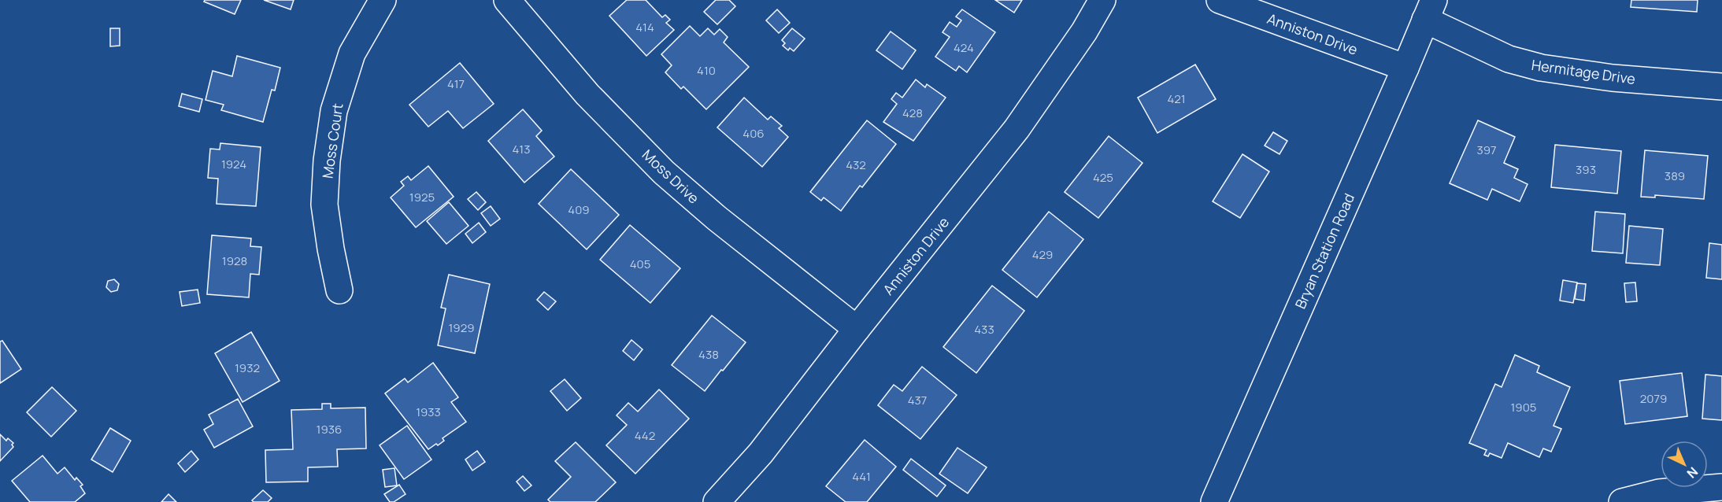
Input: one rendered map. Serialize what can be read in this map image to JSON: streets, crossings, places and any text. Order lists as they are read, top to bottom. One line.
{"streets":{"street":["Anniston Drive","Hermitage Drive","Moss Court","Moss Drive","Bryan Station Road"]},"crossings":[["Anniston Drive","Moss Drive"],["Anniston Drive","Bryan Station Road"],["Hermitage Drive","Bryan Station Road"]],"house_numbers":["414","424","410","417","421","428","406","413","397","1924","432","393","389","425","1925","409","429","1928","405","1929","433","438","1932","2079","437","1905","1933","1936","442","441"],"north":"bottom right"}
